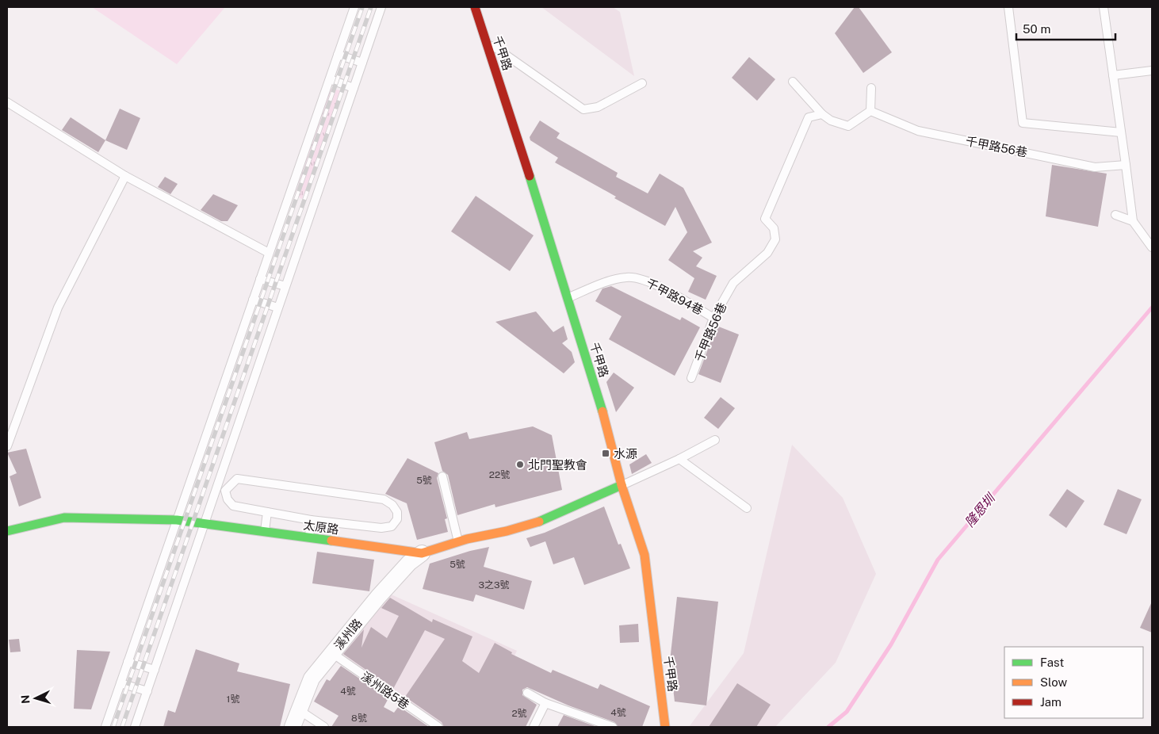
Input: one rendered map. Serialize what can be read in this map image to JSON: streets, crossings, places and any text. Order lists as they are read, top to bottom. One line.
{"streets":{"street":["千甲路","太原路","溪州路"],"lane":["千甲路56巷","千甲路94巷","溪州路5巷"]},"crossings":[["千甲路","千甲路94巷"],["千甲路","太原路"],["千甲路56巷","千甲路94巷"],["太原路","溪州路"],["溪州路","溪州路5巷"]],"water":["隆恩圳"],"places":{"transit":["水源"],"other":["北門聖教會"]},"house_numbers":["22號","5號","5號","3之3號","4號","1號","4號","2號","8號"],"legend":["Fast","Slow","Jam"],"scale_bar":"50 m","north":"left"}
